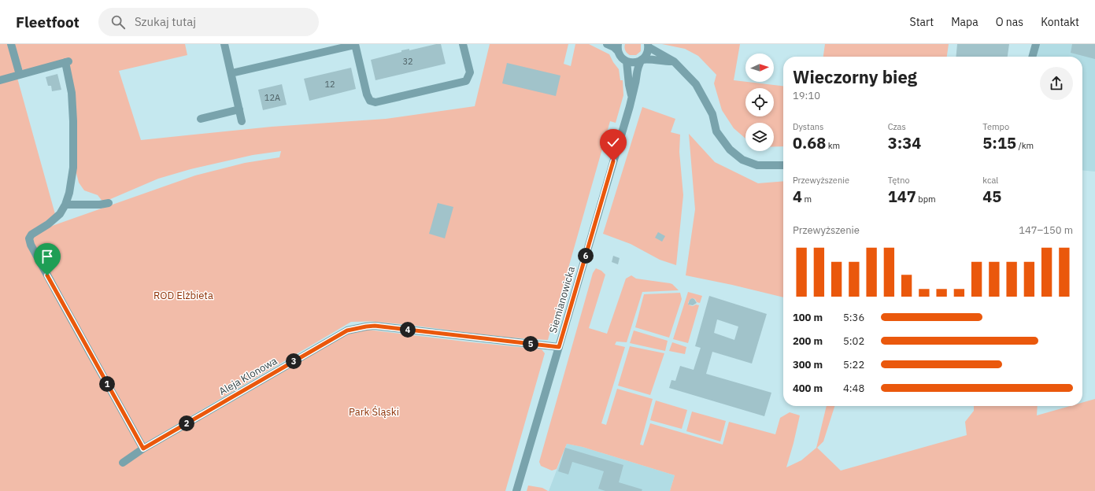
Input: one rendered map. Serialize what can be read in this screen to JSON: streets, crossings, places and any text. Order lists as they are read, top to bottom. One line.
{"streets":{"street":["Siemianowicka","Aleja Klonowa"]},"crossings":[["Siemianowicka","Aleja Klonowa"]],"parks":["ROD Elżbieta","Park Śląski"],"house_numbers":["32","12","12A"],"north":"right","page":{"header":"Fleetfoot","search":"Szukaj tutaj","nav":["Start","Mapa","O nas","Kontakt"],"heading":["Wieczorny bieg","19:10"],"stats":[["Dystans","0.68 km"],["Czas","3:34"],["Tempo","5:15 /km"],["Przewyższenie","4 m"],["Tętno","147 bpm"],["kcal","45"]],"chart":["Przewyższenie","147–150 m"],"pins":["6","4","5","3","1","2"],"list":[{"name":"100 m","note":"5:36"},{"name":"200 m","note":"5:02"},{"name":"300 m","note":"5:22"},{"name":"400 m","note":"4:48"}]}}
